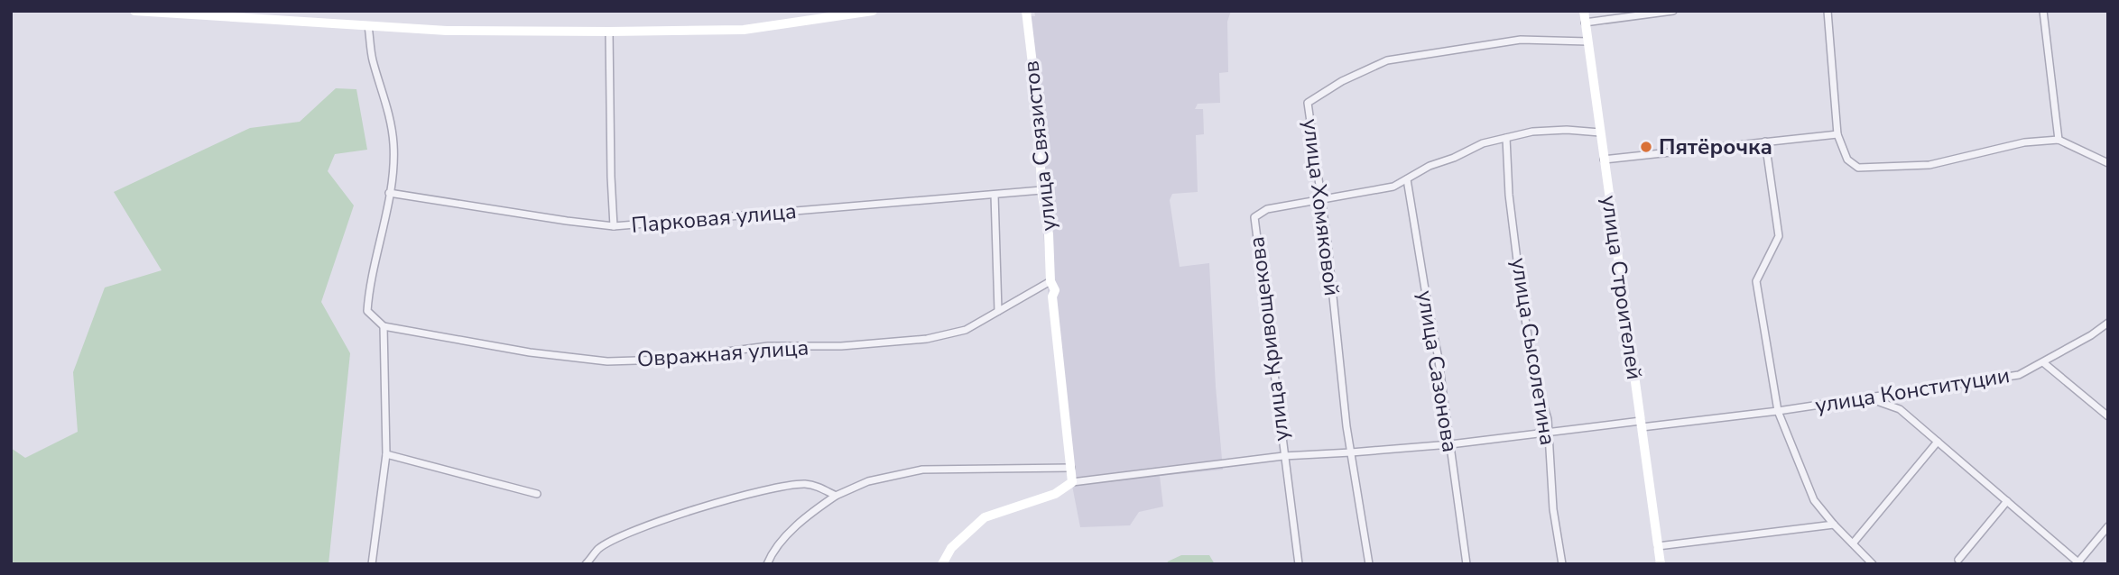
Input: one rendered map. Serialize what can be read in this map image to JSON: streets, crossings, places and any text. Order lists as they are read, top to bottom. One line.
{"streets":{"main road":["улица Связистов","улица Строителей"],"street":["улица Хомяковой","Парковая улица","улица Кривощекова","улица Сысолетина","Овражная улица","улица Сазонова","улица Конституции"]},"crossings":[["улица Связистов","Парковая улица"],["улица Связистов","Овражная улица"],["улица Связистов","улица Конституции"],["улица Хомяковой","улица Строителей"],["улица Хомяковой","улица Кривощекова"],["улица Хомяковой","улица Конституции"],["улица Строителей","улица Конституции"],["улица Кривощекова","улица Конституции"],["улица Сысолетина","улица Конституции"],["улица Сазонова","улица Конституции"]],"places":["Пятёрочка"]}
